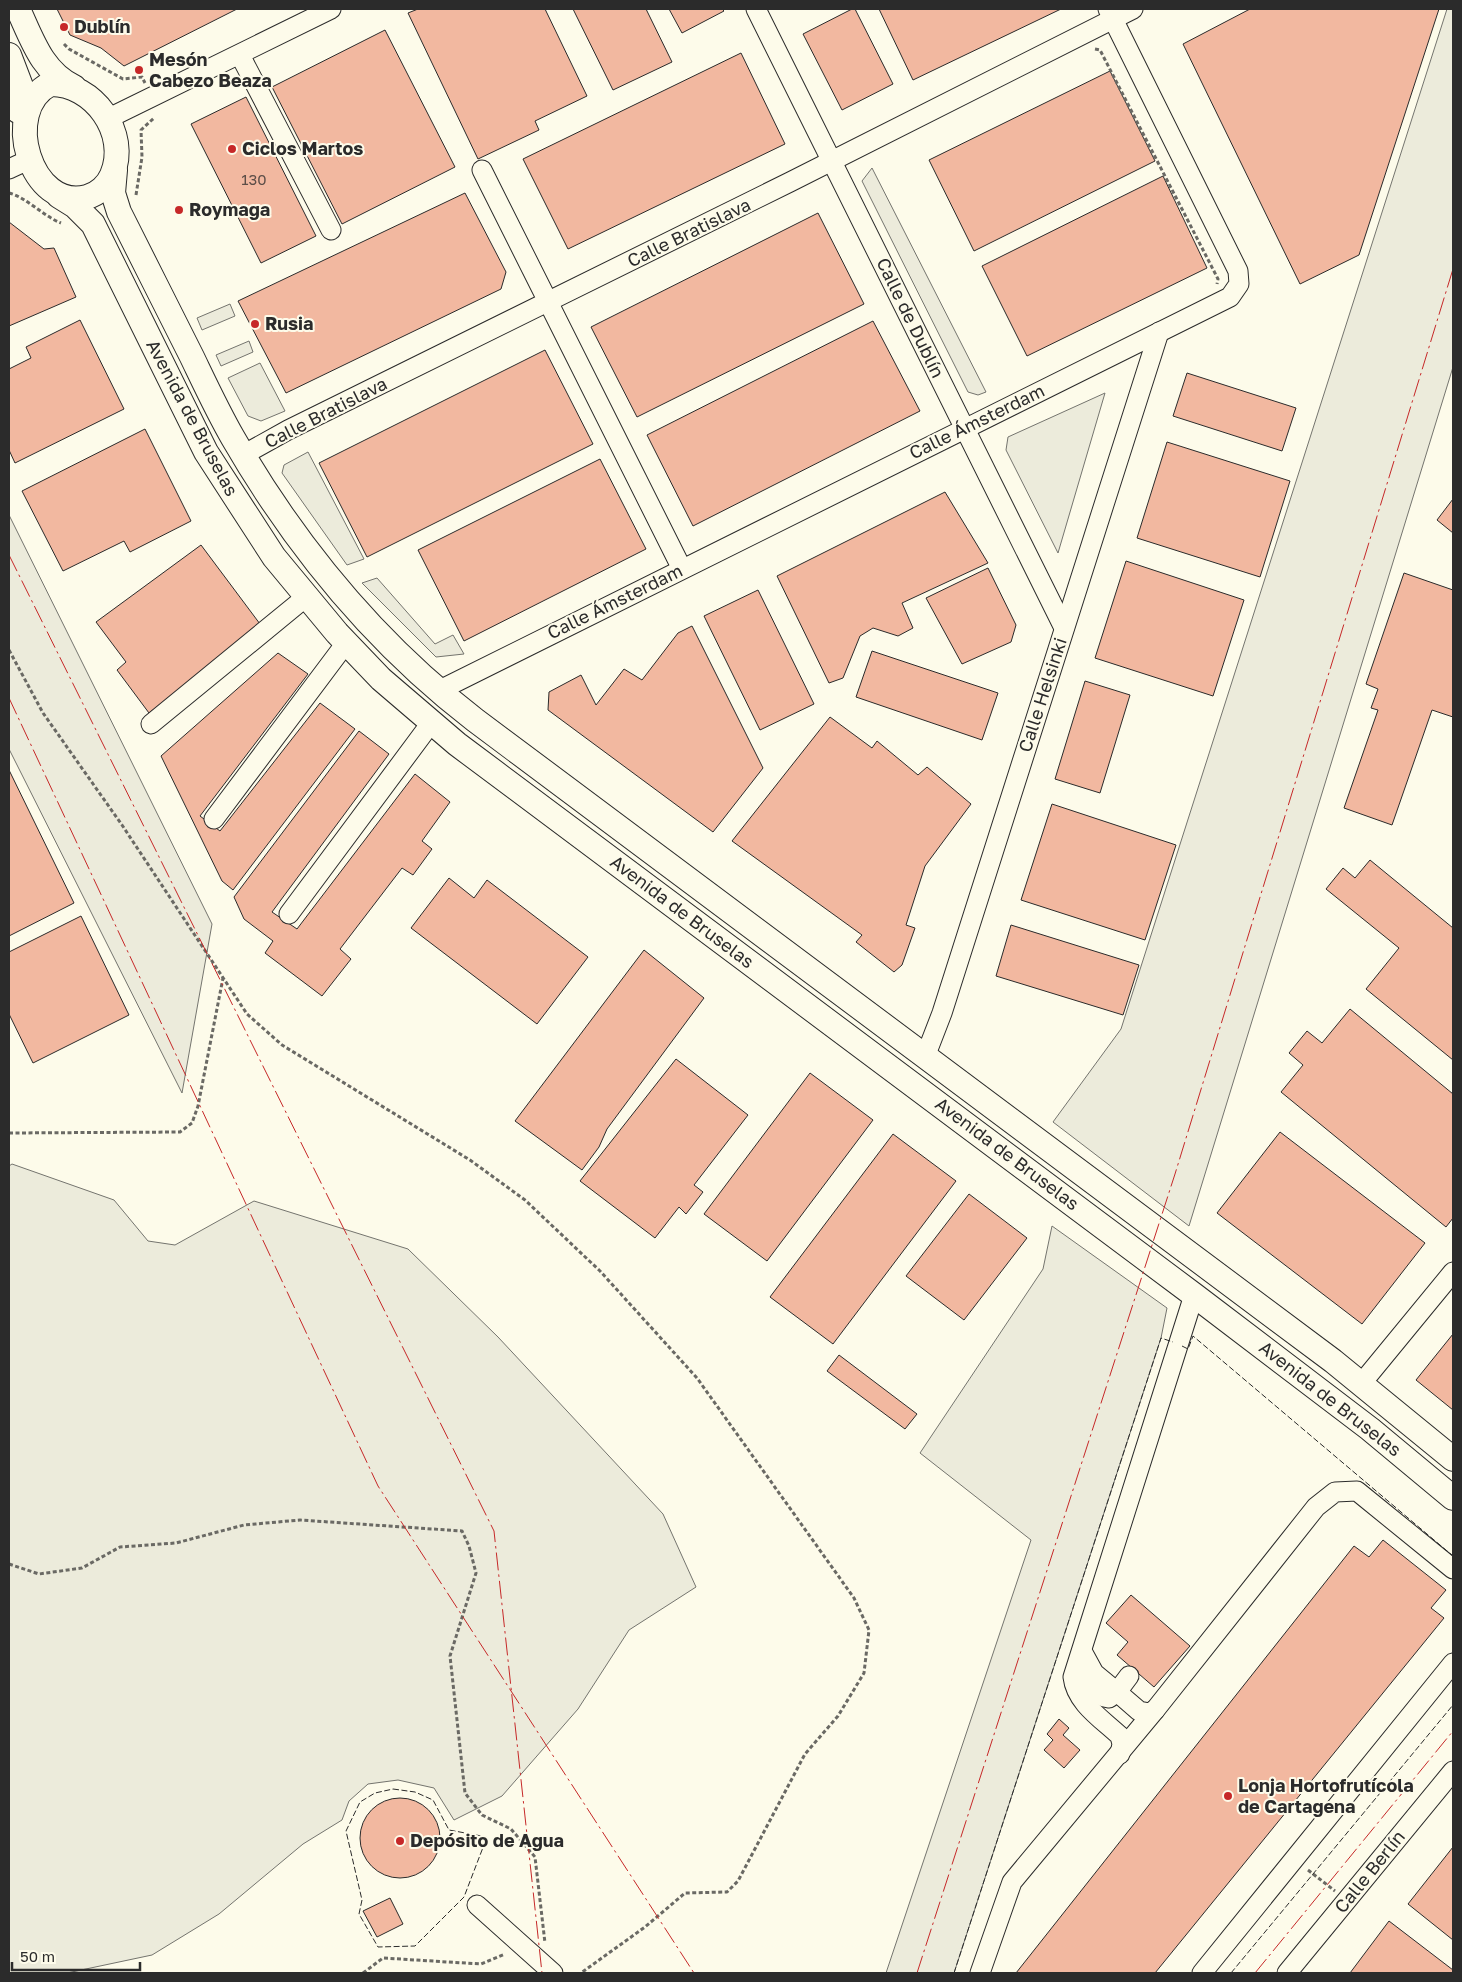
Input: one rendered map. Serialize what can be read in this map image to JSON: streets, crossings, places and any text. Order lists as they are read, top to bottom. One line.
{"streets":{"main road":["Avenida de Bruselas"],"street":["Calle Bratislava","Calle de Dublín","Calle Ámsterdam","Calle Helsinki","Calle Berlín"]},"crossings":[["Calle Bratislava","Calle de Dublín"],["Calle Bratislava","Avenida de Bruselas"],["Calle Bratislava","Calle Ámsterdam"],["Calle de Dublín","Calle Ámsterdam"],["Calle de Dublín","Calle Helsinki"],["Avenida de Bruselas","Calle Ámsterdam"],["Avenida de Bruselas","Calle Helsinki"],["Calle Ámsterdam","Calle Helsinki"]],"places":["Dublín","Mesón Cabezo Beaza","Ciclos Martos","Roymaga","Rusia","Lonja Hortofrutícola de Cartagena","Depósito de Agua"],"house_numbers":["130"],"scale_bar":"50 m"}
